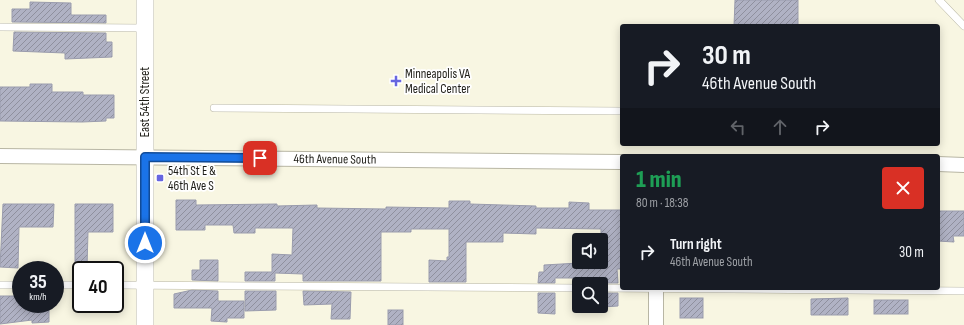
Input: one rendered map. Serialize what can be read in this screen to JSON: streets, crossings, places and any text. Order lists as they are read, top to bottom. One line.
{"streets":{"street":["East 54th Street","46th Avenue South"]},"crossings":[["East 54th Street","46th Avenue South"]],"places":{"health":["Minneapolis VA Medical Center"],"transit":["54th St E & 46th Ave S"]},"page":{"turn":["30 m","46th Avenue South"],"heading":["1 min","80 m · 18:38"],"list":[{"name":"Turn right","note":"46th Avenue South","value":"30 m"}],"speed":"35 km/h","limit":"40"}}
